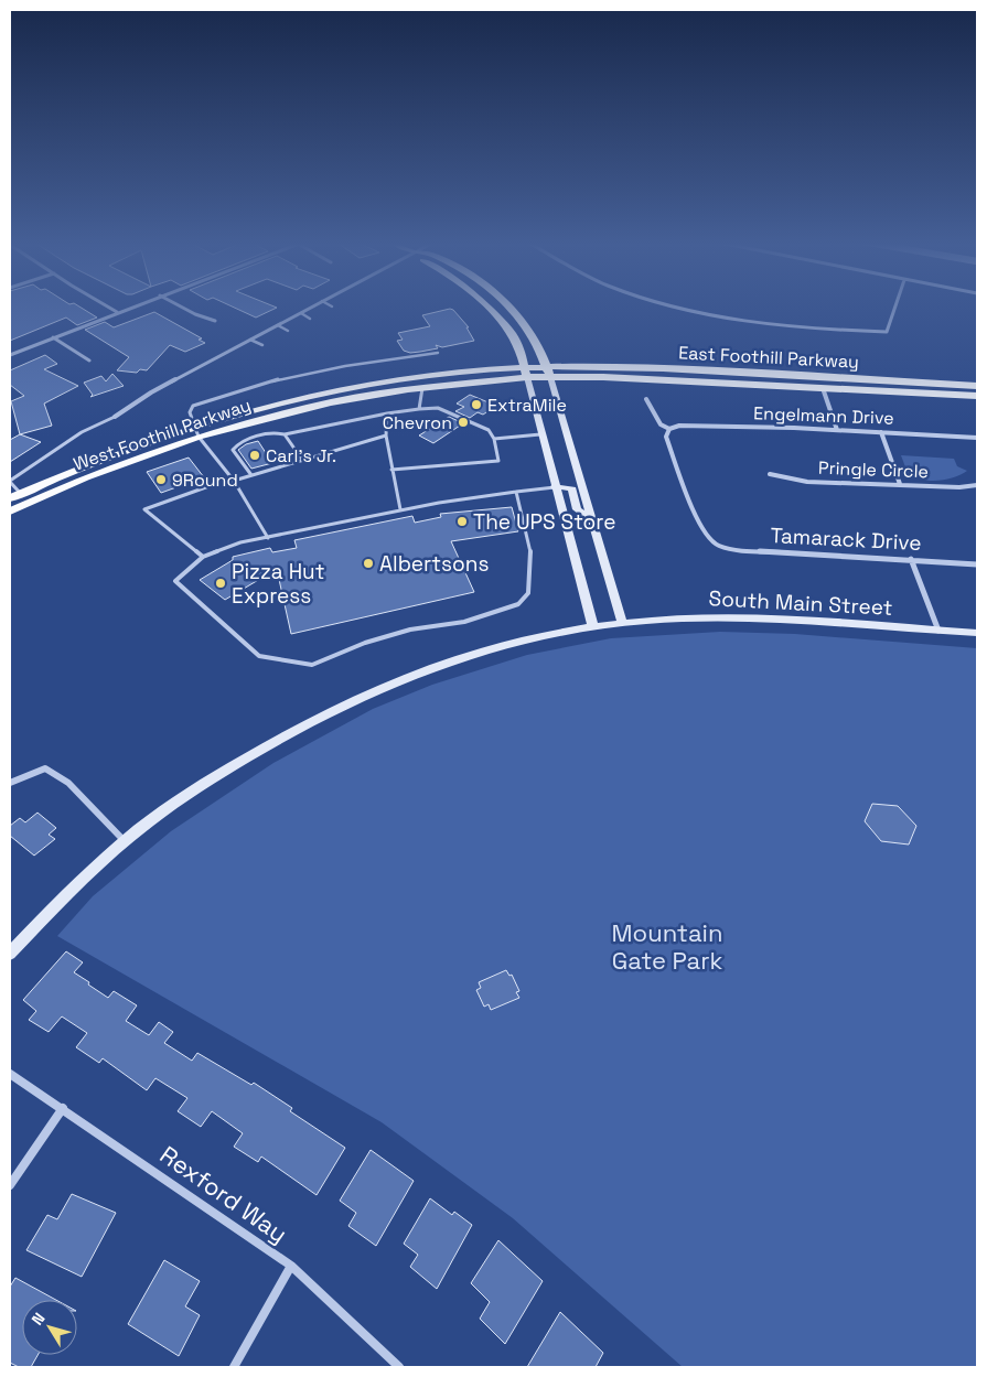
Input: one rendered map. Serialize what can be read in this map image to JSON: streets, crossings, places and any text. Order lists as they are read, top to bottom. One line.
{"streets":{"main road":["East Foothill Parkway","West Foothill Parkway","South Main Street"],"street":["Engelmann Drive","Pringle Circle","Tamarack Drive","Rexford Way"]},"crossings":[["East Foothill Parkway","West Foothill Parkway"],["Engelmann Drive","Tamarack Drive"]],"parks":["Mountain Gate Park"],"places":["ExtraMile","Chevron","Carl's Jr.","9Round","The UPS Store","Albertsons","Pizza Hut Express"],"north":"top left"}
